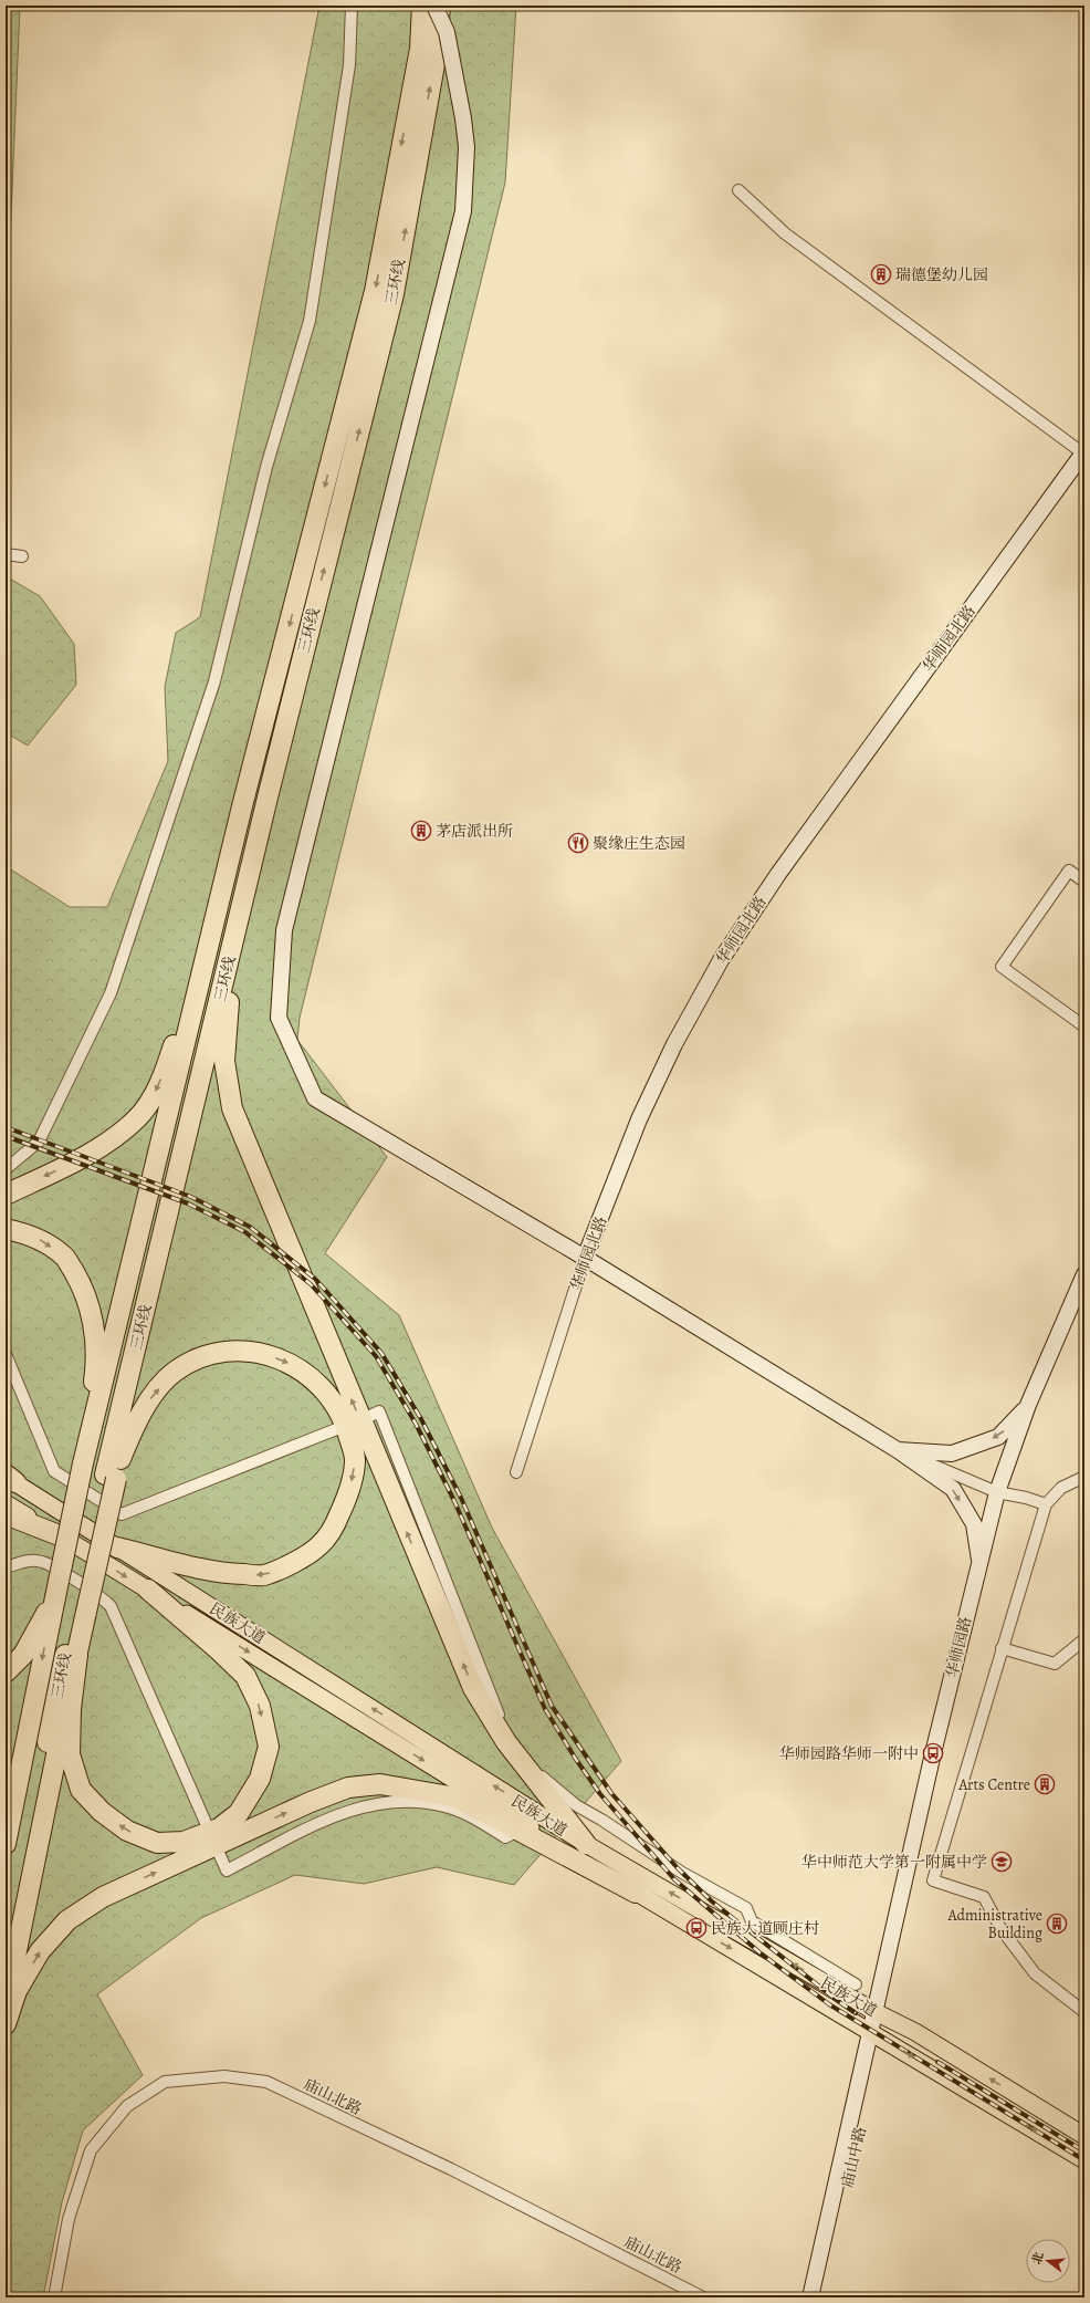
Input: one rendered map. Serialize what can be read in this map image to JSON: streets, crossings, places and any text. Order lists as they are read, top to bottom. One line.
{"streets":{"highway":["三环线"],"main road":["华师园北路","民族大道","华师园路","庙山中路"],"street":["庙山北路"]},"crossings":[["民族大道","华师园路"],["民族大道","庙山中路"],["华师园路","庙山中路"]],"places":{"building":["瑞德堡幼儿园","茅店派出所","Arts Centre","Administrative Building"],"restaurant":["聚缘庄生态园"],"bus stop":["华师园路华师一附中","民族大道顾庄村"],"school or university":["华中师范大学第一附属中学"]},"north":"left"}
